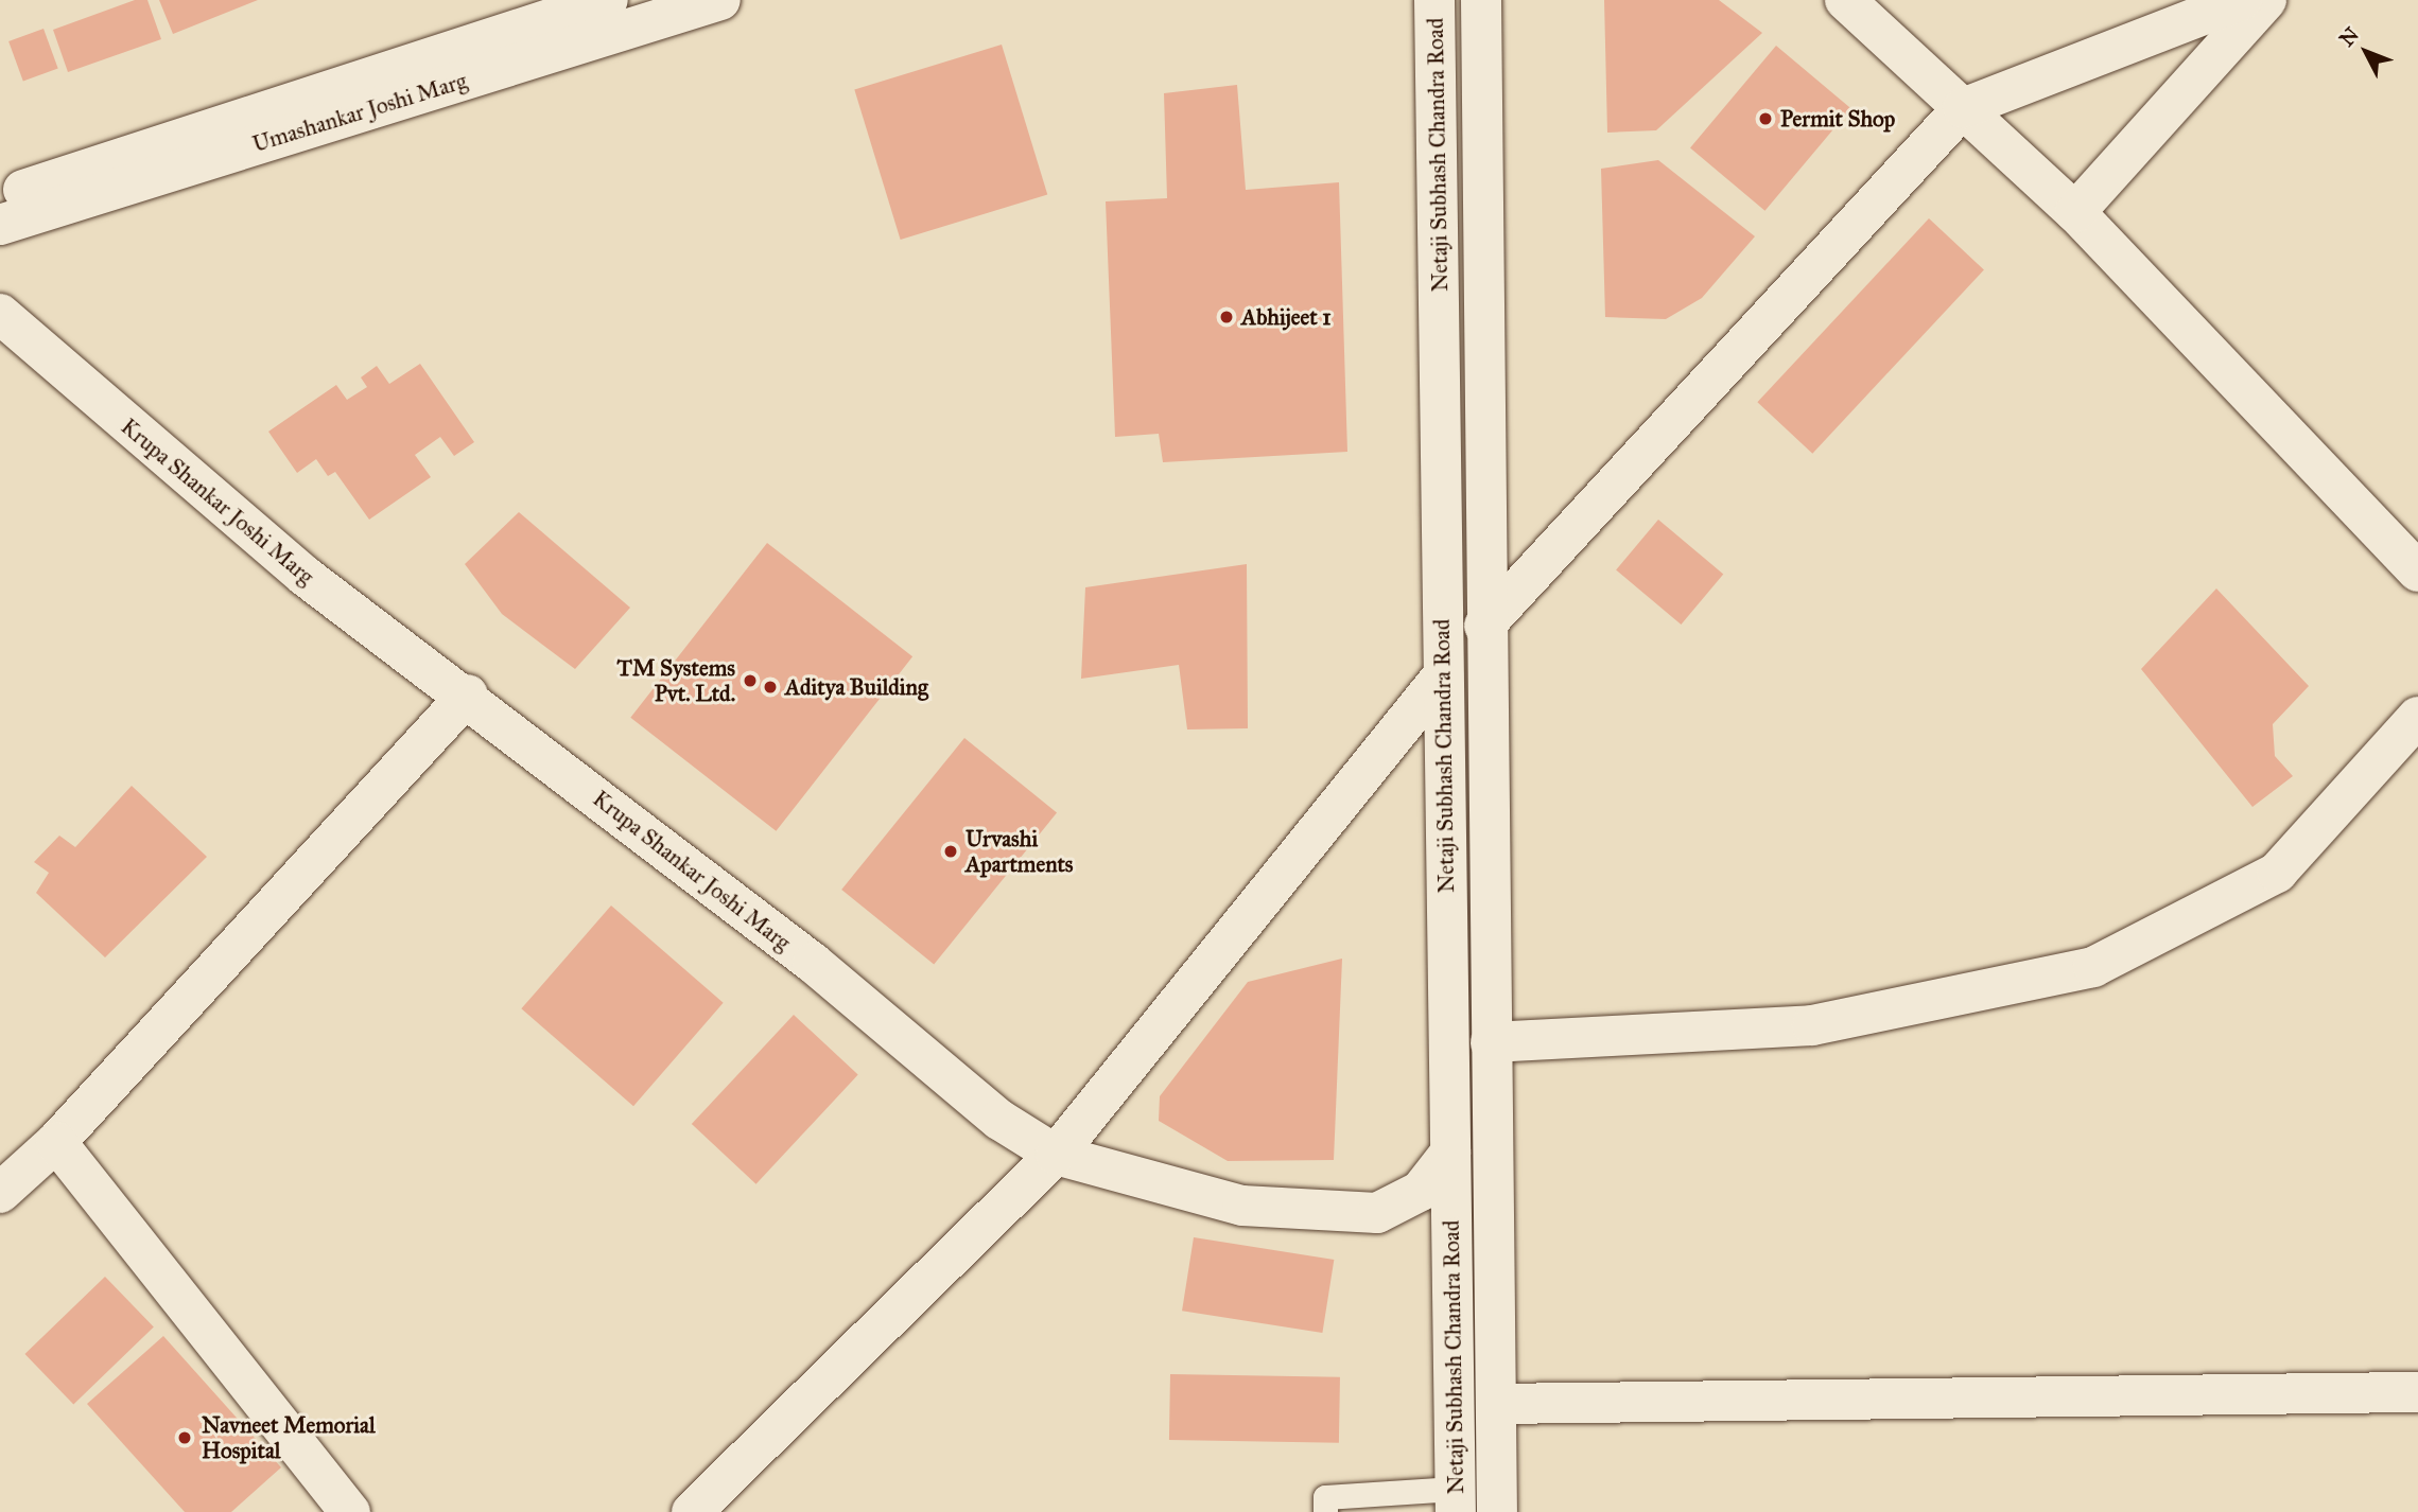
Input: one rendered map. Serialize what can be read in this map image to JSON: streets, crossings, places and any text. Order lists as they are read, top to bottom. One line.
{"streets":{"street":["Umashankar Joshi Marg","Netaji Subhash Chandra Road","Krupa Shankar Joshi Marg"]},"crossings":[["Netaji Subhash Chandra Road","Krupa Shankar Joshi Marg"]],"places":["Permit Shop","Abhijeet 1","TM Systems Pvt. Ltd.","Aditya Building","Urvashi Apartments","Navneet Memorial Hospital"],"north":"top left"}
